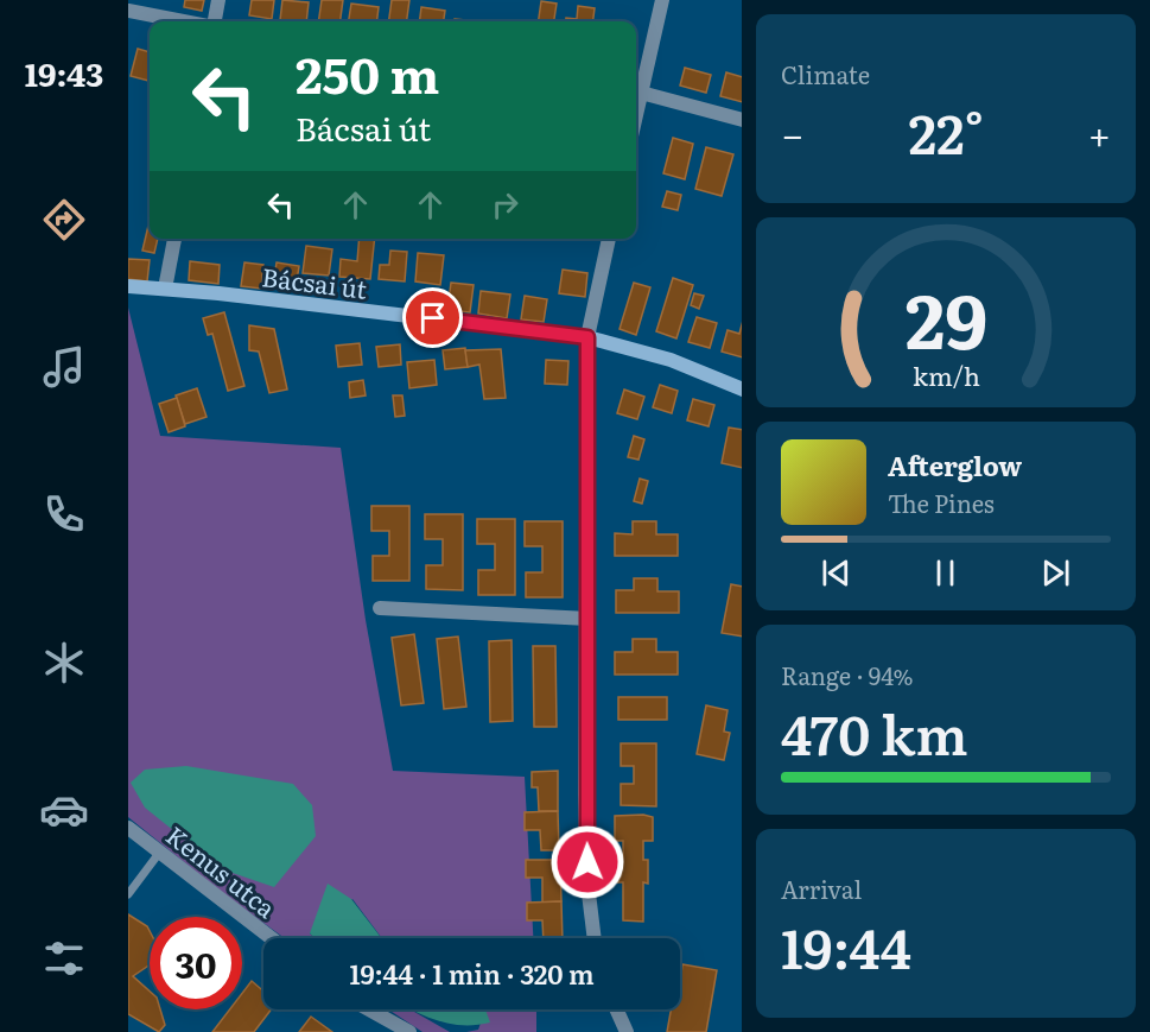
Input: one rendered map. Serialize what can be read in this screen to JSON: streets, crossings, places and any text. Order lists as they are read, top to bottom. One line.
{"streets":{"main road":["Bácsai út"],"street":["Kenus utca"]},"page":{"tabs":"19:43","tile":["Climate",["Range · 94%","470 km"],["Arrival","19:44"]],"turn":["250 m","Bácsai út"],"heat":["−","22°","+"],"song":["Afterglow","The Pines"],"limit":"30","trip":"19:44 · 1 min · 320 m","gauge":["29","km/h"]}}
